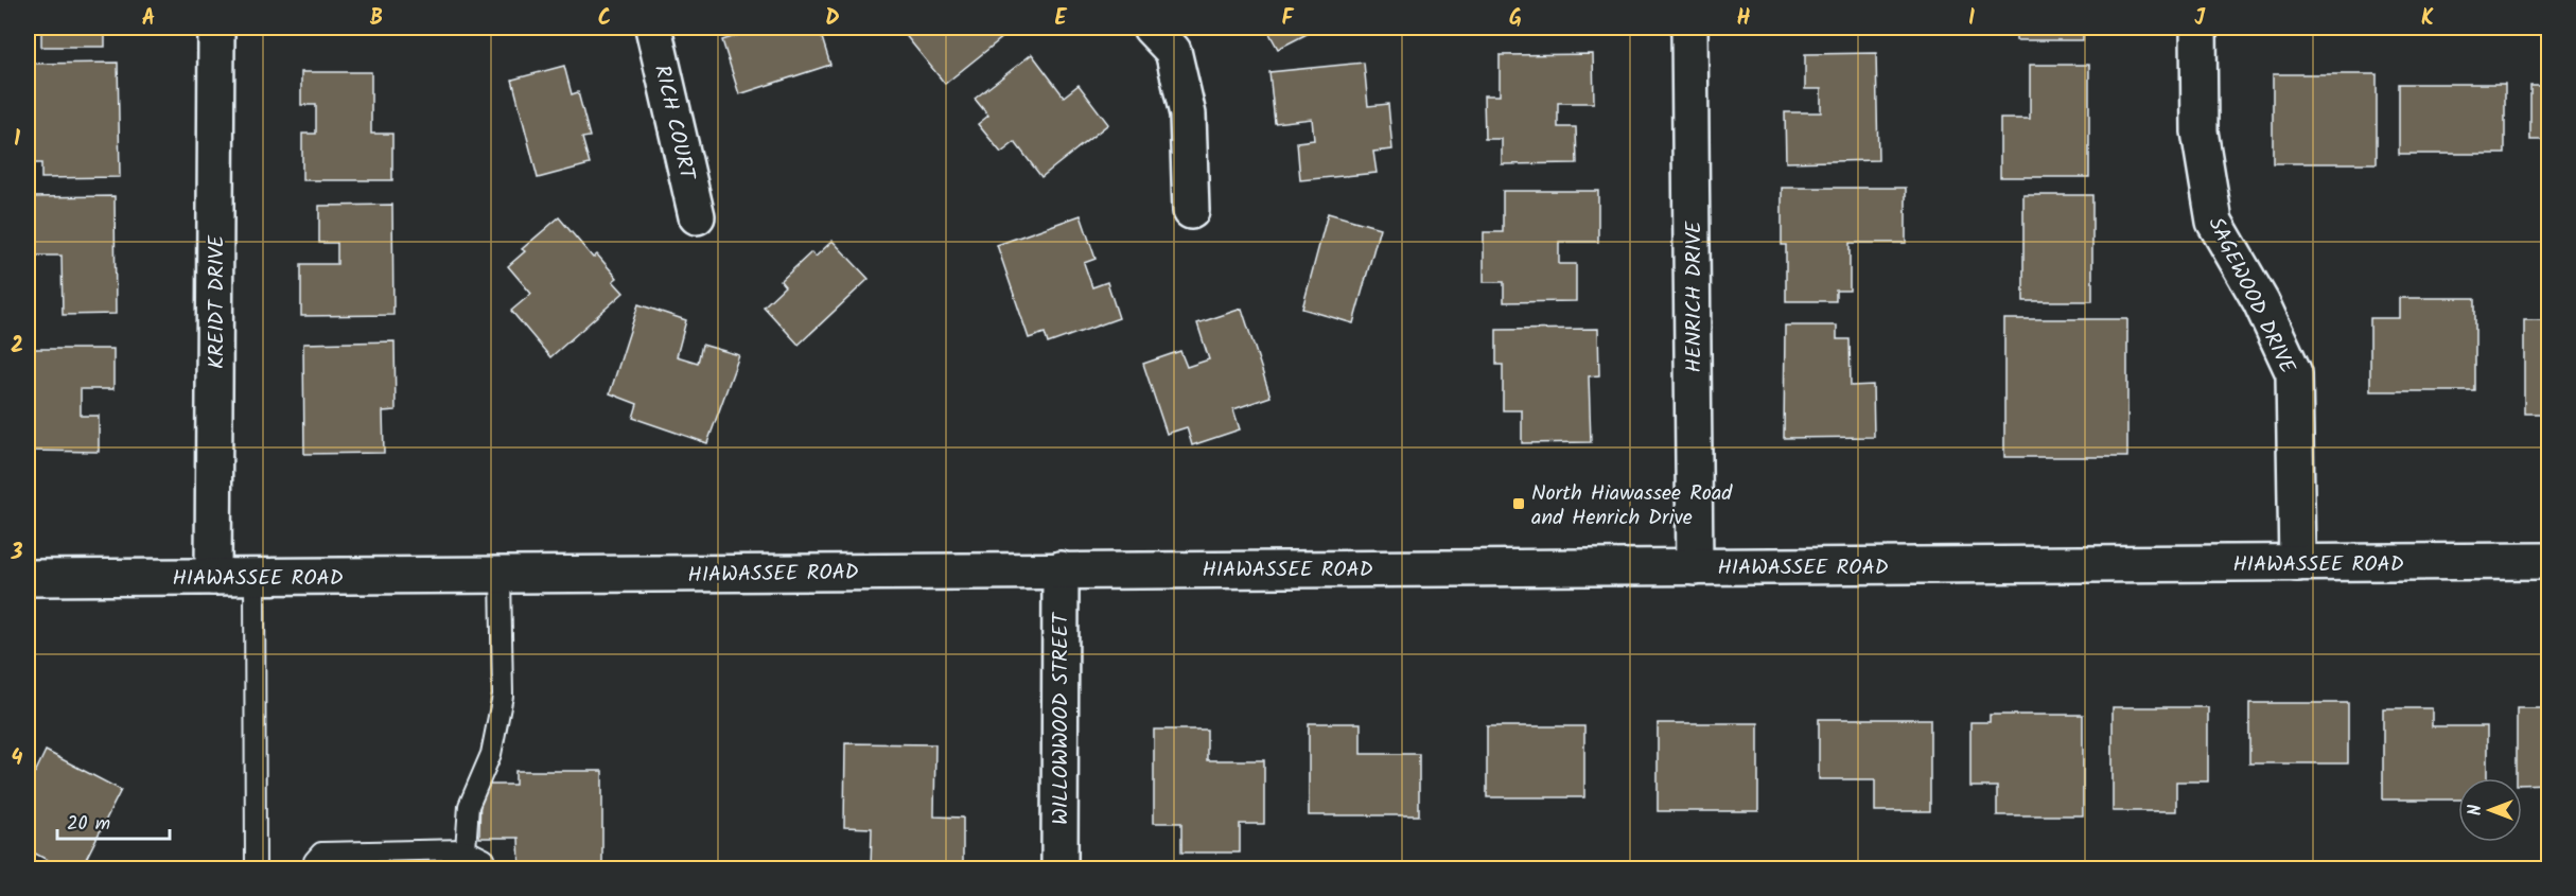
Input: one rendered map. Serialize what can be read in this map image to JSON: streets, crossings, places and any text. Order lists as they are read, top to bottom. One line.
{"streets":{"main road":["RICH COURT","SAGEWOOD DRIVE","HENRICH DRIVE","KREIDT DRIVE","HIAWASSEE ROAD","WILLOWWOOD STREET"]},"crossings":[["SAGEWOOD DRIVE","HIAWASSEE ROAD"],["HENRICH DRIVE","HIAWASSEE ROAD"],["KREIDT DRIVE","HIAWASSEE ROAD"],["HIAWASSEE ROAD","WILLOWWOOD STREET"]],"places":{"transit":["North Hiawassee Road and Henrich Drive"]},"scale_bar":"20 m","north":"left","grid":{"columns":["A","B","C","D","E","F","G","H","I","J","K"],"rows":["1","2","3","4"]}}
